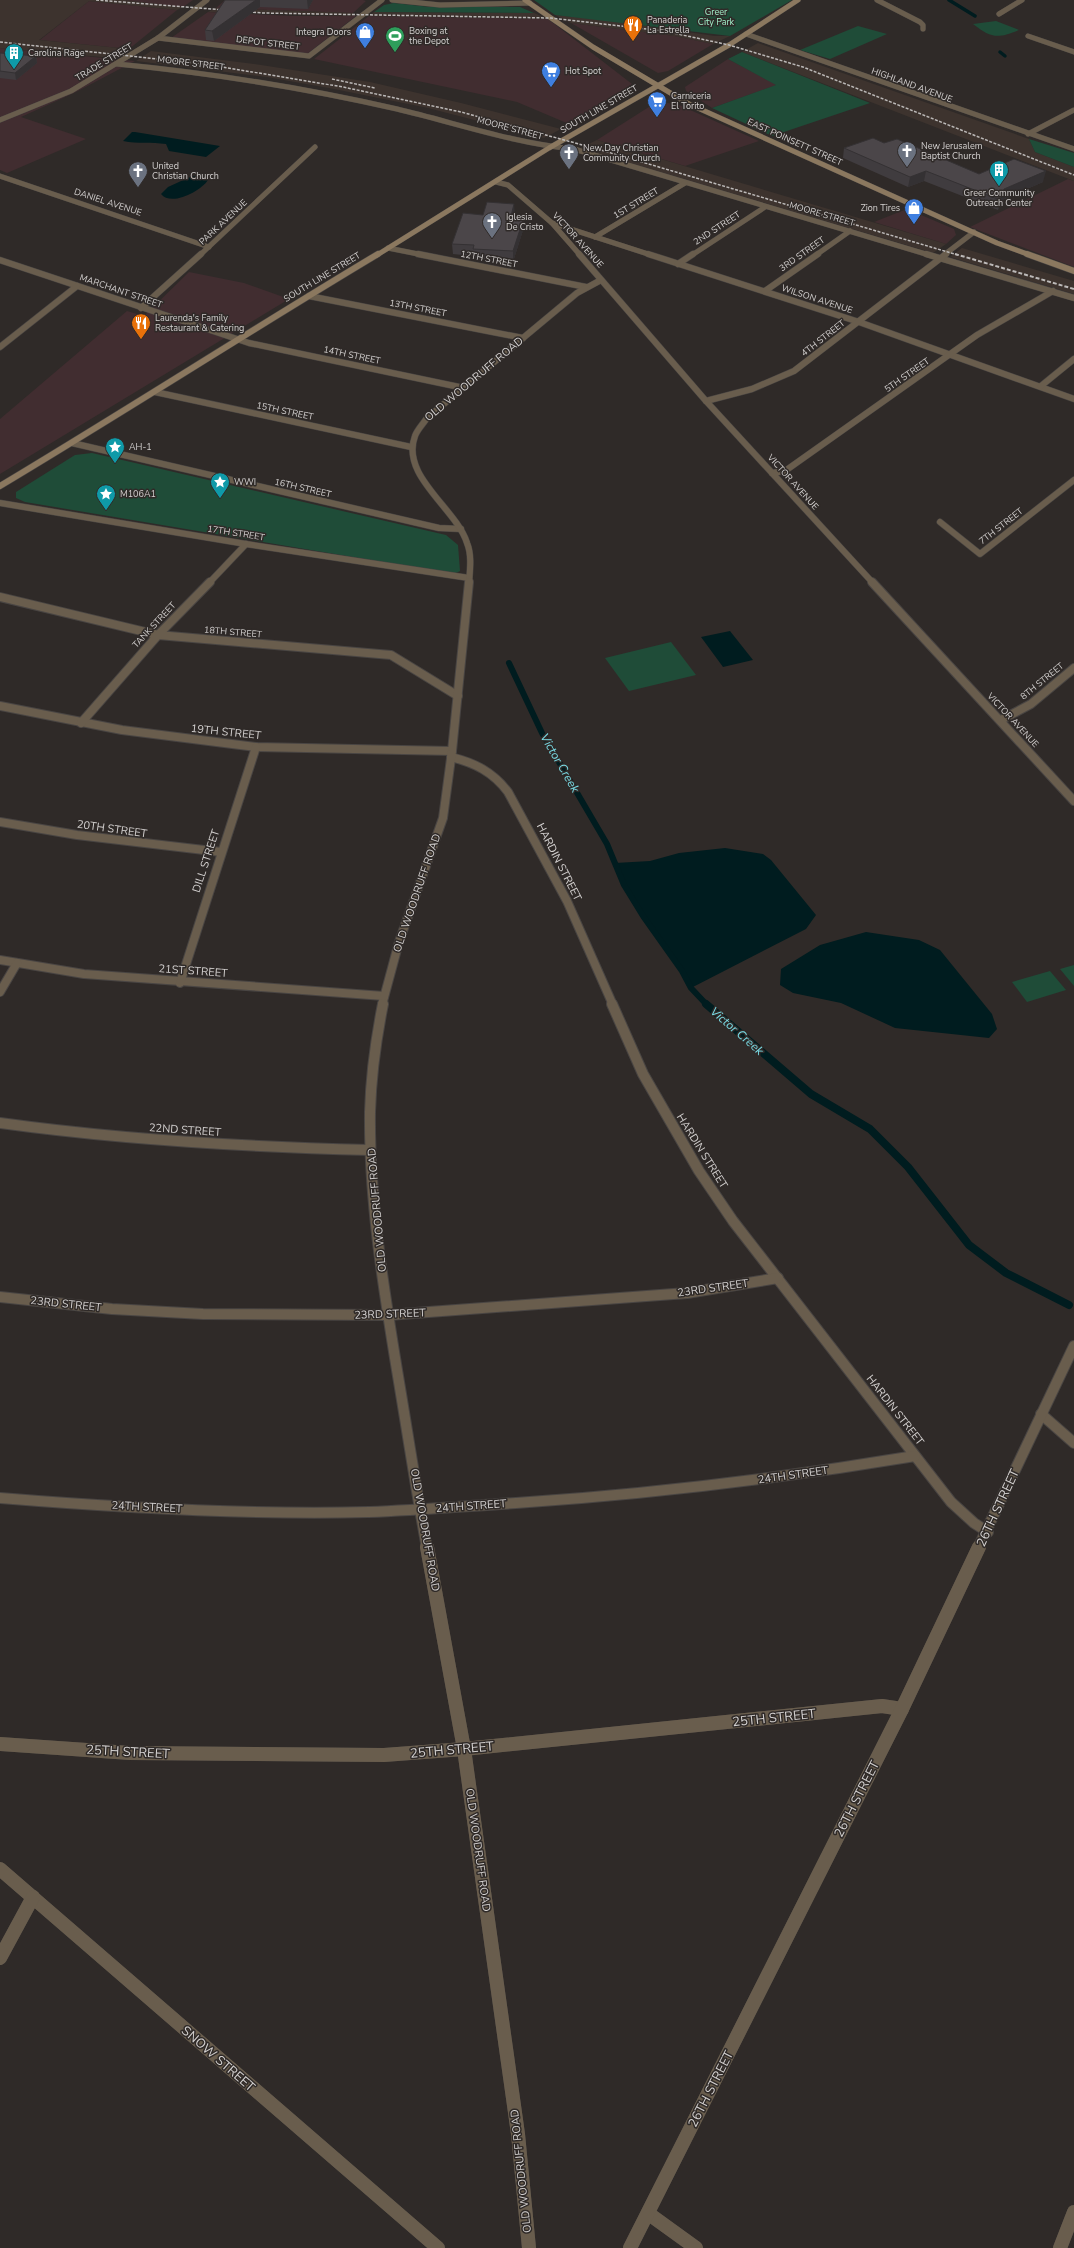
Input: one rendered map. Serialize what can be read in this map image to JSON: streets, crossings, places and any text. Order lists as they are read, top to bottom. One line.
{"streets":{"main road":["SOUTH LINE STREET","EAST POINSETT STREET"],"street":["DEPOT STREET","TRADE STREET","MOORE STREET","HIGHLAND AVENUE","DANIEL AVENUE","1ST STREET","PARK AVENUE","2ND STREET","VICTOR AVENUE","3RD STREET","12TH STREET","MARCHANT STREET","WILSON AVENUE","13TH STREET","4TH STREET","14TH STREET","5TH STREET","OLD WOODRUFF ROAD","15TH STREET","16TH STREET","7TH STREET","17TH STREET","TANK STREET","18TH STREET","8TH STREET","19TH STREET","20TH STREET","DILL STREET","HARDIN STREET","21ST STREET","22ND STREET","23RD STREET","24TH STREET","26TH STREET","25TH STREET","SNOW STREET"]},"crossings":[["DEPOT STREET","TRADE STREET"],["TRADE STREET","MOORE STREET"],["MOORE STREET","SOUTH LINE STREET"],["MOORE STREET","1ST STREET"],["MOORE STREET","2ND STREET"],["MOORE STREET","3RD STREET"],["MOORE STREET","4TH STREET"],["MOORE STREET","5TH STREET"],["HIGHLAND AVENUE","SOUTH LINE STREET"],["SOUTH LINE STREET","EAST POINSETT STREET"],["SOUTH LINE STREET","VICTOR AVENUE"],["SOUTH LINE STREET","12TH STREET"],["SOUTH LINE STREET","MARCHANT STREET"],["SOUTH LINE STREET","13TH STREET"],["SOUTH LINE STREET","14TH STREET"],["SOUTH LINE STREET","15TH STREET"],["SOUTH LINE STREET","16TH STREET"],["EAST POINSETT STREET","4TH STREET"],["DANIEL AVENUE","PARK AVENUE"],["1ST STREET","WILSON AVENUE"],["PARK AVENUE","MARCHANT STREET"],["2ND STREET","WILSON AVENUE"],["VICTOR AVENUE","WILSON AVENUE"],["VICTOR AVENUE","4TH STREET"],["VICTOR AVENUE","5TH STREET"],["VICTOR AVENUE","OLD WOODRUFF ROAD"],["VICTOR AVENUE","8TH STREET"],["3RD STREET","WILSON AVENUE"],["12TH STREET","OLD WOODRUFF ROAD"],["MARCHANT STREET","14TH STREET"],["WILSON AVENUE","4TH STREET"],["WILSON AVENUE","5TH STREET"],["13TH STREET","OLD WOODRUFF ROAD"],["14TH STREET","OLD WOODRUFF ROAD"],["OLD WOODRUFF ROAD","15TH STREET"],["OLD WOODRUFF ROAD","16TH STREET"],["OLD WOODRUFF ROAD","17TH STREET"],["OLD WOODRUFF ROAD","18TH STREET"],["OLD WOODRUFF ROAD","19TH STREET"],["OLD WOODRUFF ROAD","HARDIN STREET"],["OLD WOODRUFF ROAD","21ST STREET"],["OLD WOODRUFF ROAD","22ND STREET"],["OLD WOODRUFF ROAD","23RD STREET"],["OLD WOODRUFF ROAD","24TH STREET"],["OLD WOODRUFF ROAD","25TH STREET"],["17TH STREET","TANK STREET"],["TANK STREET","18TH STREET"],["TANK STREET","19TH STREET"],["19TH STREET","DILL STREET"],["19TH STREET","HARDIN STREET"],["20TH STREET","DILL STREET"],["DILL STREET","21ST STREET"],["HARDIN STREET","23RD STREET"],["HARDIN STREET","24TH STREET"],["HARDIN STREET","26TH STREET"],["26TH STREET","25TH STREET"]],"water":["Victor Creek"],"parks":["Greer City Park"],"places":{"restaurant":["Panaderia La Estrella","Laurenda's Family Restaurant & Catering"],"shop":["Integra Doors","Zion Tires"],"sports":["Boxing at the Depot"],"building":["Carolina Rage","Greer Community Outreach Center"],"supermarket":["Hot Spot","Carniceria El Torito"],"church":["New Jerusalem Baptist Church","New Day Christian Community Church","United Christian Church","Iglesia De Cristo"],"place":["AH-1","WWI","M106A1"]}}
